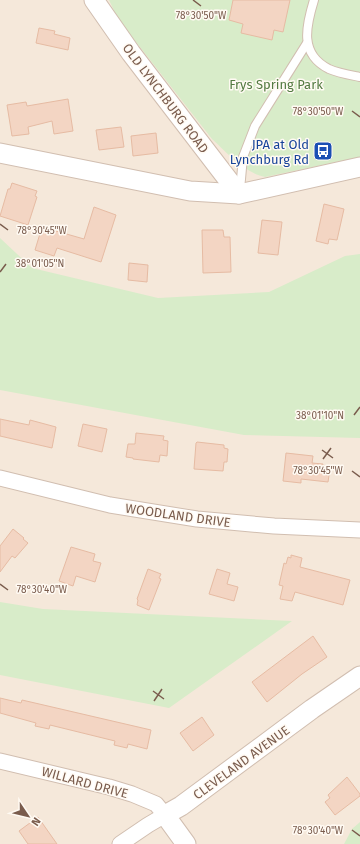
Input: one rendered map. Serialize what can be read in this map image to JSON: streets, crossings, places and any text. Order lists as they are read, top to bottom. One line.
{"streets":{"street":["OLD LYNCHBURG ROAD","WOODLAND DRIVE","CLEVELAND AVENUE","WILLARD DRIVE"]},"crossings":[["CLEVELAND AVENUE","WILLARD DRIVE"]],"parks":["Frys Spring Park"],"places":{"bus stop":["JPA at Old Lynchburg Rd"]},"north":"bottom right","coordinates":["78°30'50\"W","78°30'45\"W","38°01'05\"N","38°01'10\"N","78°30'40\"W"]}
